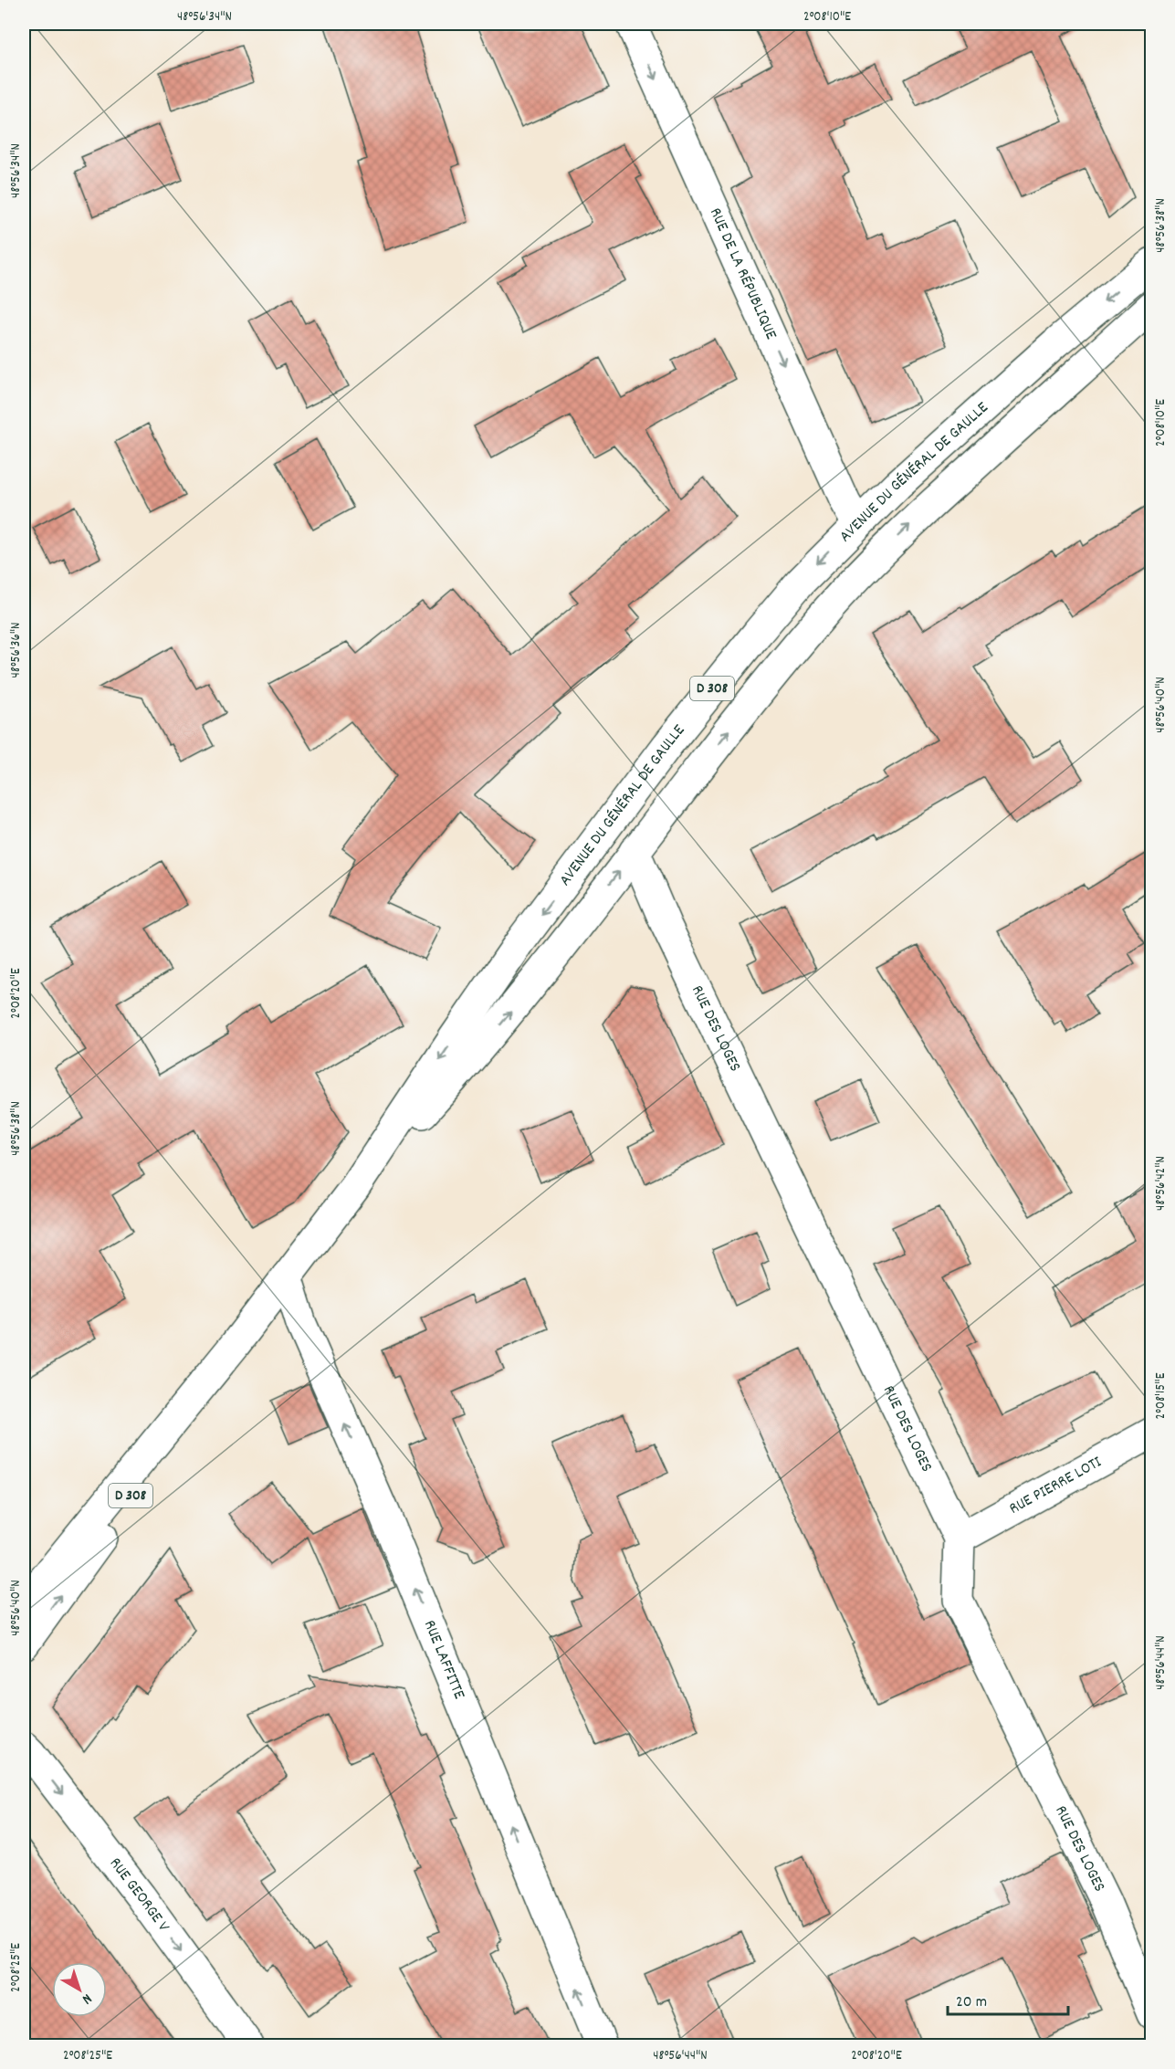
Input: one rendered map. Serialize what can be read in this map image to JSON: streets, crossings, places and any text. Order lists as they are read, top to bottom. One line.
{"streets":{"main road":["RUE DE LA RÉPUBLIQUE","AVENUE DU GÉNÉRAL DE GAULLE","D 308","RUE DES LOGES","RUE PIERRE LOTI","RUE LAFFITTE","RUE GEORGE V"]},"crossings":[["RUE DE LA RÉPUBLIQUE","AVENUE DU GÉNÉRAL DE GAULLE"],["AVENUE DU GÉNÉRAL DE GAULLE","RUE DES LOGES"],["AVENUE DU GÉNÉRAL DE GAULLE","RUE LAFFITTE"],["RUE DES LOGES","RUE PIERRE LOTI"]],"one_way":["RUE DE LA RÉPUBLIQUE","RUE LAFFITTE","RUE GEORGE V"],"scale_bar":"20 m","north":"bottom right","coordinates":["48°56'34\"N","2°08'10\"E","48°56'38\"N","48°56'36\"N","48°56'40\"N","2°08'20\"E","48°56'42\"N","2°08'15\"E","48°56'44\"N","2°08'25\"E"]}
